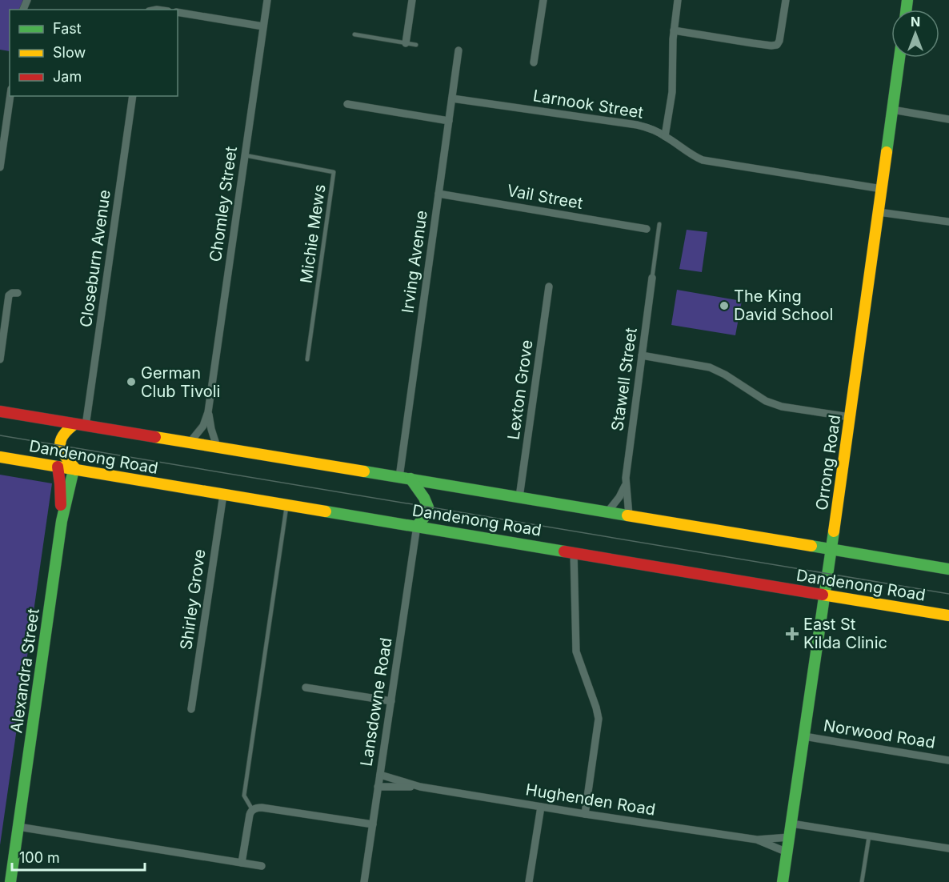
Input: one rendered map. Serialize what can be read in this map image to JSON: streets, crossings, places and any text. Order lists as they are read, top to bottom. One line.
{"streets":{"main road":["Dandenong Road","Orrong Road","Alexandra Street"],"street":["Larnook Street","Vail Street","Chomley Street","Closeburn Avenue","Irving Avenue","Stawell Street","Lexton Grove","Shirley Grove","Lansdowne Road","Norwood Road","Hughenden Road"],"lane":["Michie Mews"]},"crossings":[["Larnook Street","Irving Avenue"],["Larnook Street","Orrong Road"],["Vail Street","Irving Avenue"],["Chomley Street","Michie Mews"],["Chomley Street","Dandenong Road"],["Closeburn Avenue","Dandenong Road"],["Irving Avenue","Dandenong Road"],["Stawell Street","Dandenong Road"],["Lexton Grove","Dandenong Road"],["Dandenong Road","Orrong Road"],["Dandenong Road","Shirley Grove"],["Dandenong Road","Alexandra Street"],["Dandenong Road","Lansdowne Road"],["Orrong Road","Norwood Road"],["Orrong Road","Hughenden Road"],["Lansdowne Road","Hughenden Road"]],"places":{"other":["The King David School","German Club Tivoli"],"health":["East St Kilda Clinic"]},"legend":["Fast","Slow","Jam"],"scale_bar":"100 m","north":"top"}
